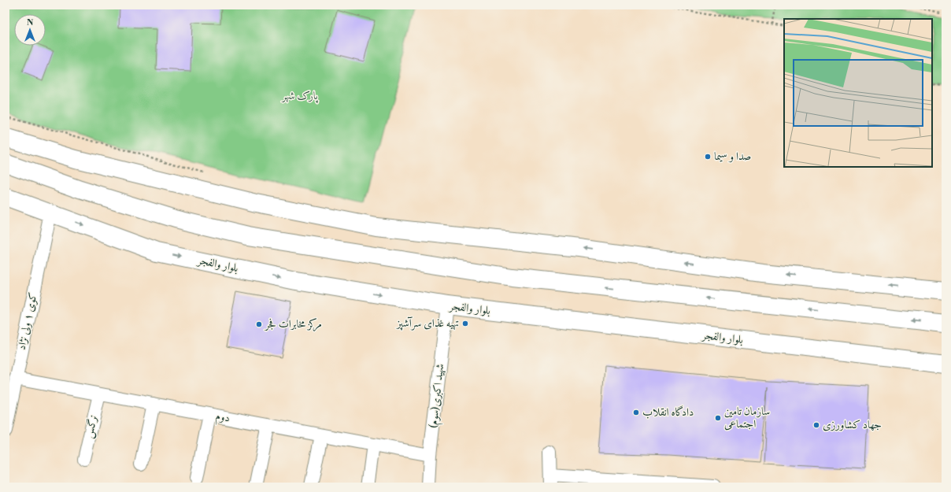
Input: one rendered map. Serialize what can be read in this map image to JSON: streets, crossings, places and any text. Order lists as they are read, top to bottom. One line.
{"streets":{"highway":["بلوار والفجر"],"street":["کوی ۱ ولی نژاد","شهید اکبری(سوم)","دوم","نرگس"]},"crossings":[["بلوار والفجر","کوی ۱ ولی نژاد"],["بلوار والفجر","شهید اکبری(سوم)"],["کوی ۱ ولی نژاد","دوم"],["شهید اکبری(سوم)","دوم"],["دوم","نرگس"]],"parks":["پارک شهر"],"places":["صدا و سیما","تهیه غذای سرآشپز","مرکز مخابرات فجر","دادگاه انقلاب","سازمان تامین اجتماعی","جهاد کشاورزی"],"north":"top"}
